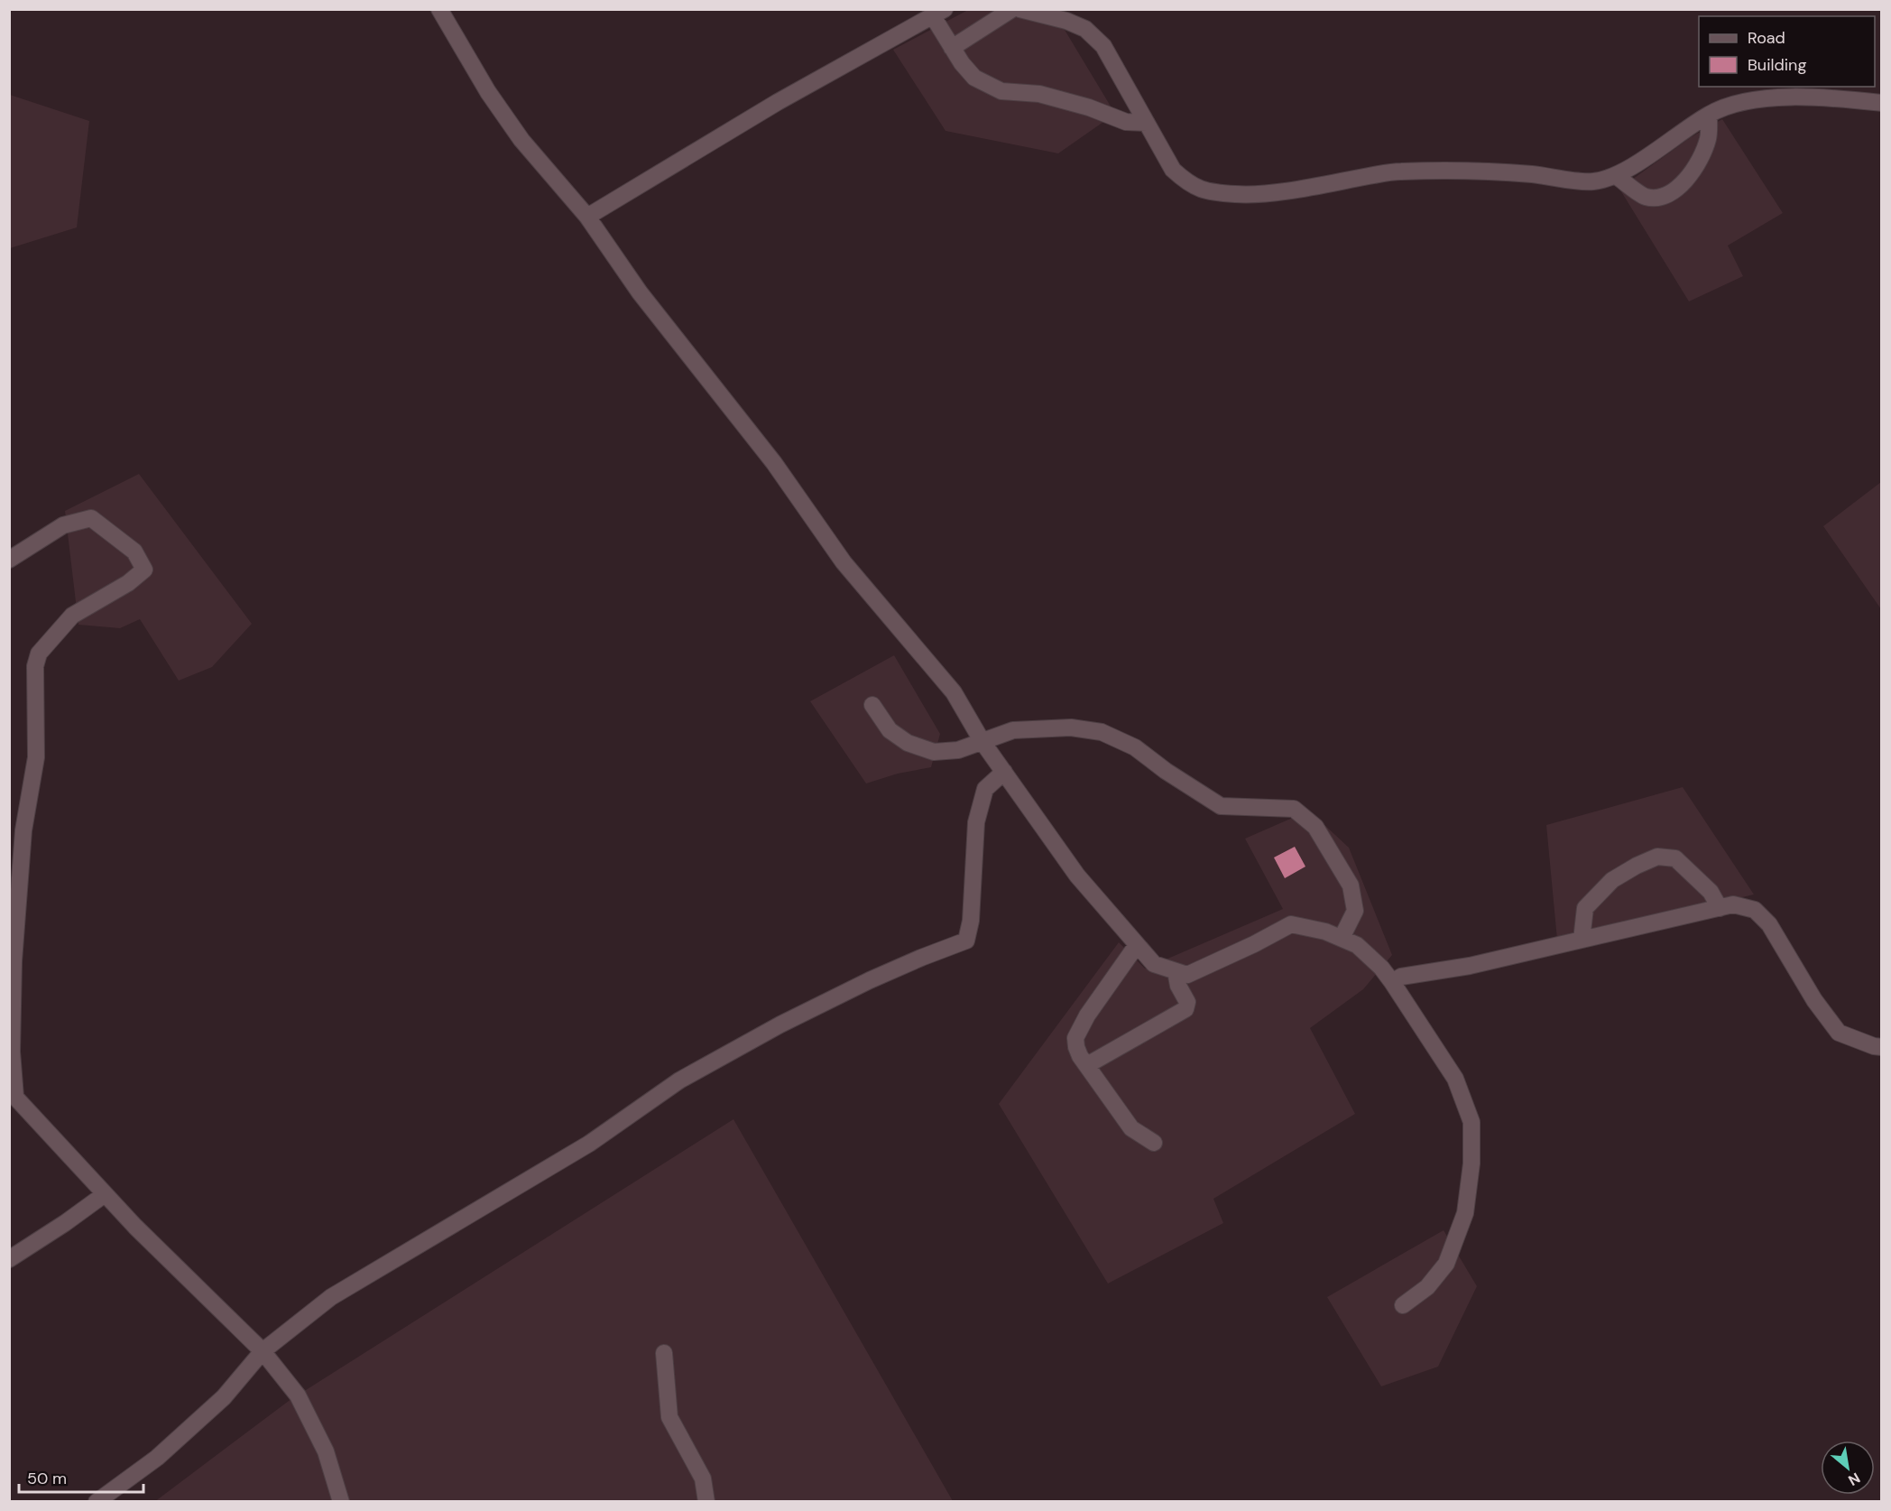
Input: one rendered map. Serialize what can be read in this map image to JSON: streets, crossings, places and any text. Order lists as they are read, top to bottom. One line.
{"legend":["Road","Building"],"scale_bar":"50 m","north":"bottom right"}
